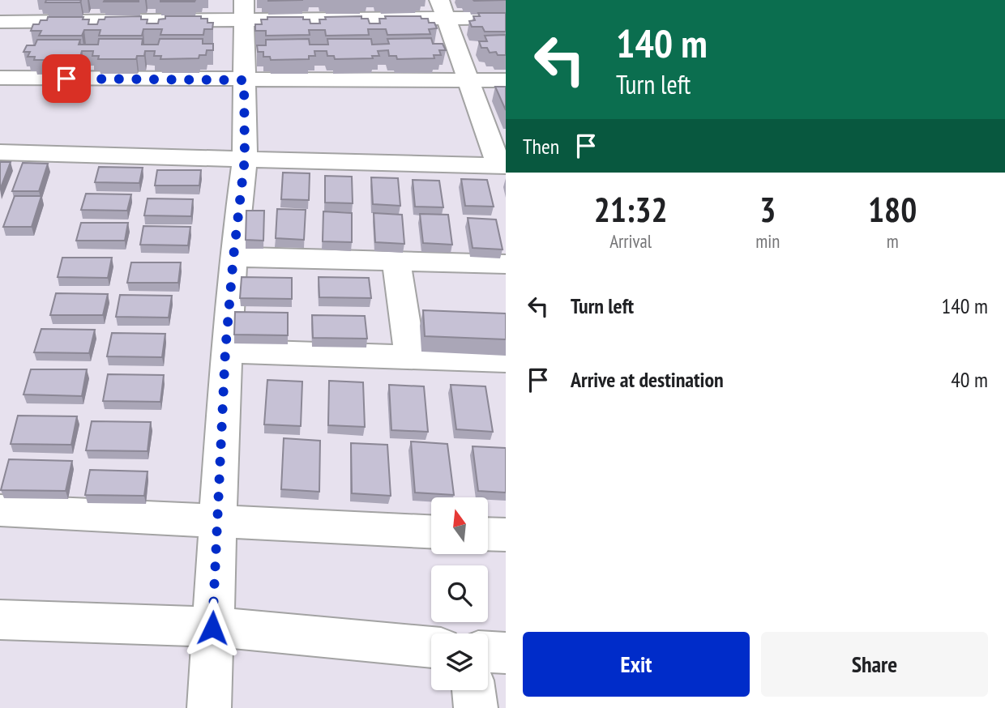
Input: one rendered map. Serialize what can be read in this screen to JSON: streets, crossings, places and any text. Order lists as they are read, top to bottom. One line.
{"north":"top","page":{"turn":["140 m","Turn left"],"then":"Then","eta":["21:32","Arrival","3","min","180","m"],"list":[{"name":"Turn left","value":"140 m"},{"name":"Arrive at destination","value":"40 m"}],"buttons":["Exit","Share"]}}
